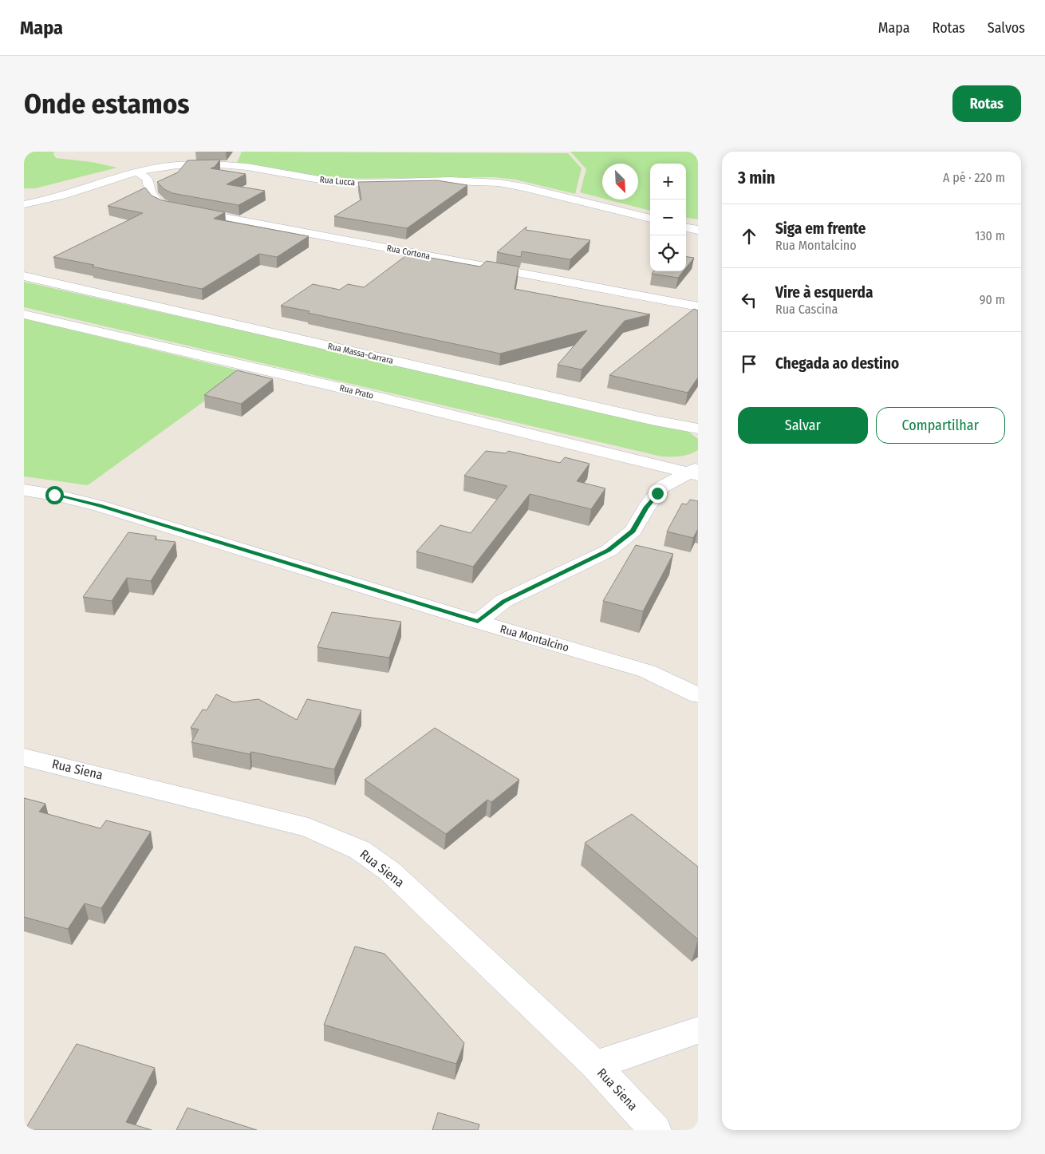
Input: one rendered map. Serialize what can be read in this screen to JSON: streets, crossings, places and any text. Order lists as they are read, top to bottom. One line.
{"streets":{"street":["Rua Lucca","Rua Cortona","Rua Massa-Carrara","Rua Prato","Rua Montalcino","Rua Siena"]},"crossings":[["Rua Lucca","Rua Cortona"]],"north":"bottom right","page":{"header":"Mapa","nav":["Mapa","Rotas","Salvos"],"buttons":["Rotas",["Salvar","Compartilhar"]],"title":"Onde estamos","heading":["3 min","A pé · 220 m"],"map_buttons":["+","−"],"list":[["Siga em frente","Rua Montalcino","130 m"],["Vire à esquerda","Rua Cascina","90 m"],"Chegada ao destino"]}}
